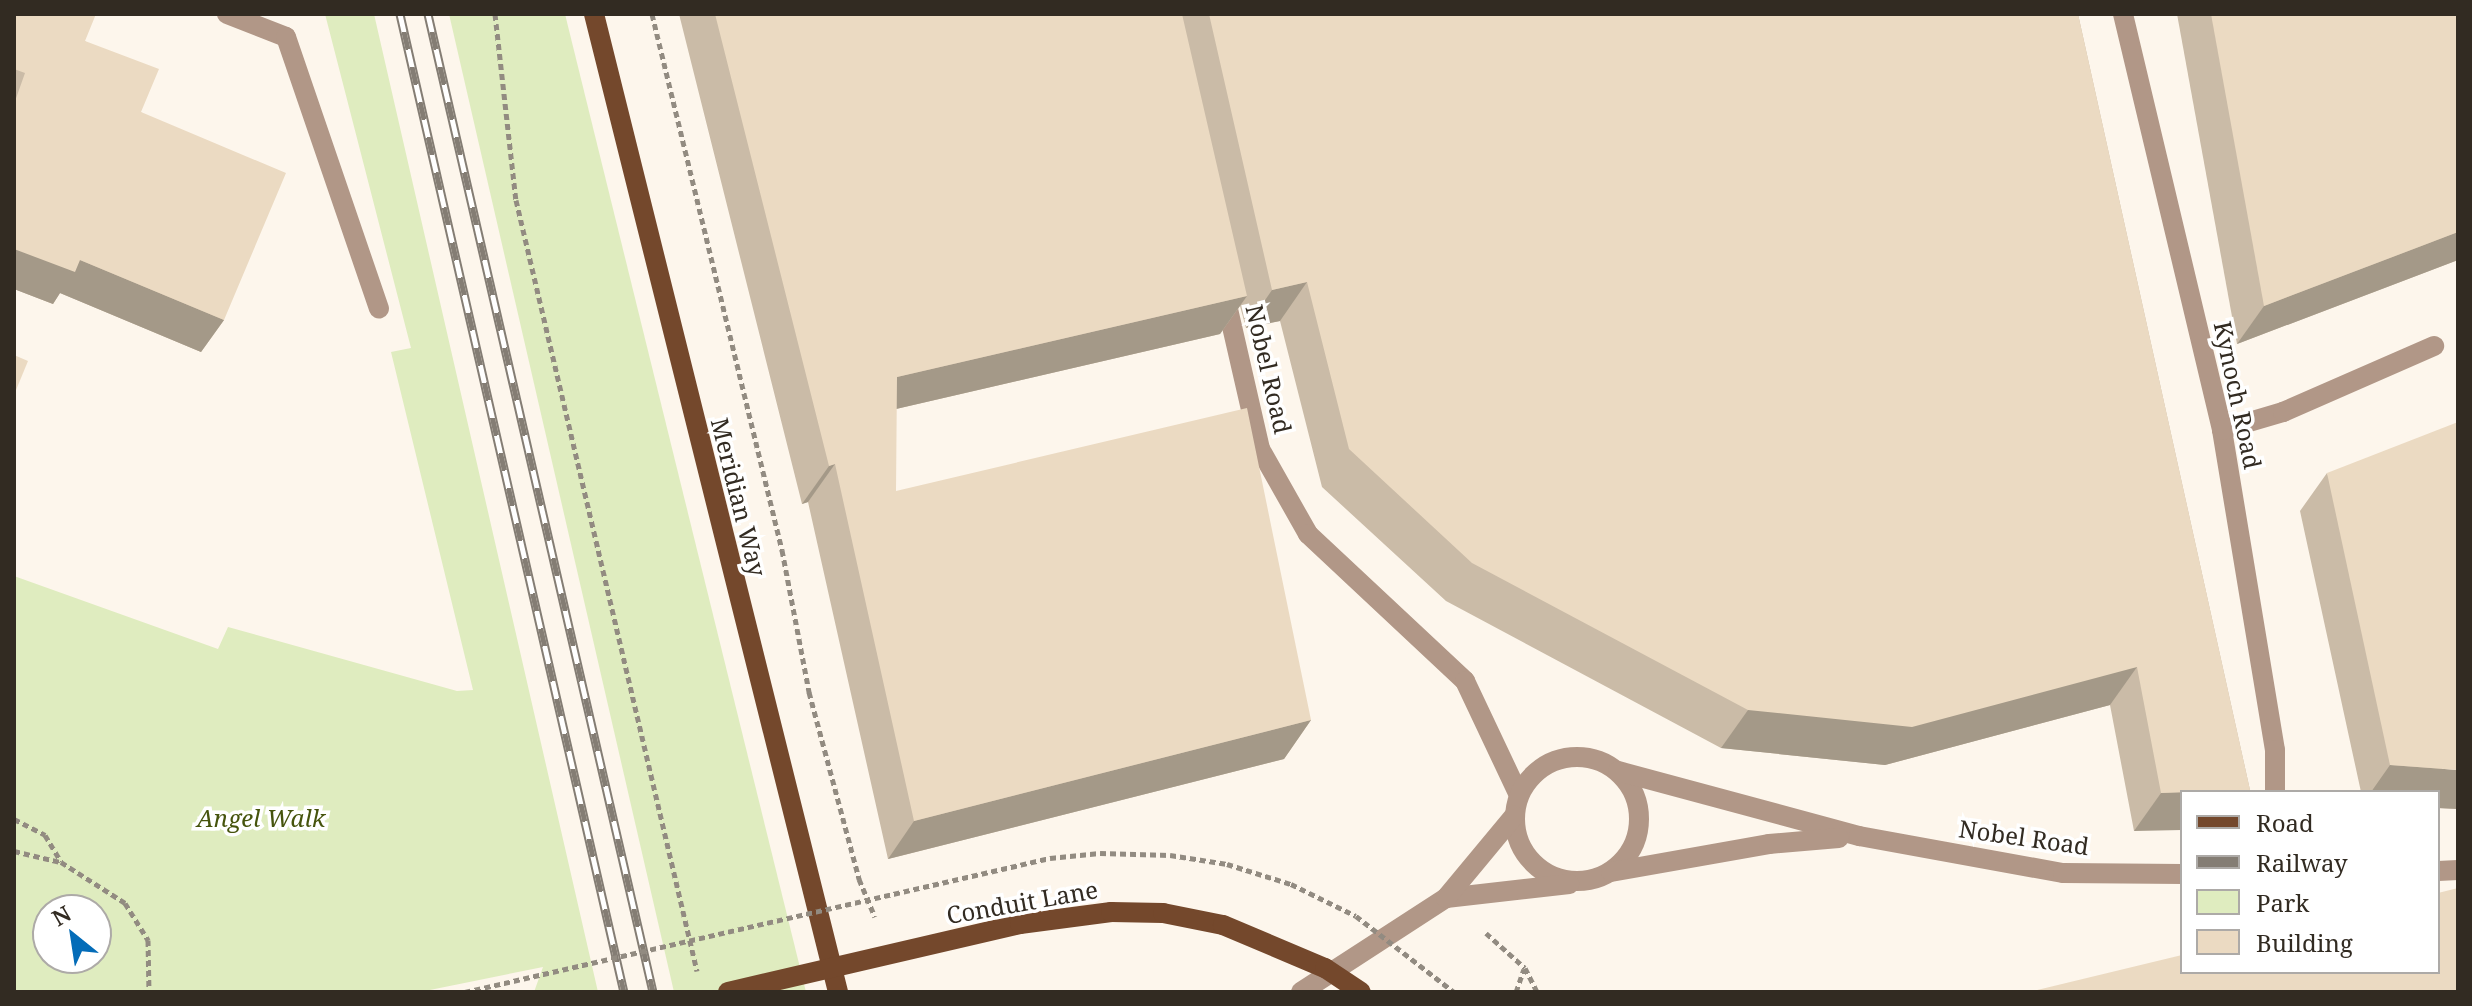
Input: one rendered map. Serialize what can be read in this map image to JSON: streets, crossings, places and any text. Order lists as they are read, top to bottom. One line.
{"streets":{"main road":["Meridian Way","Conduit Lane"],"street":["Nobel Road","Kynoch Road"]},"parks":["Angel Walk"],"legend":["Road","Railway","Park","Building"],"north":"top left"}
